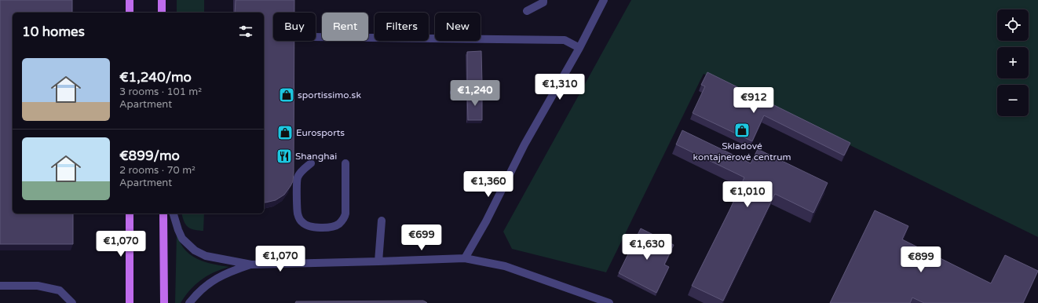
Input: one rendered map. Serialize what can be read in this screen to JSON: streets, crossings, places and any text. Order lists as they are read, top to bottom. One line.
{"places":{"shop":["sportissimo.sk","Skladové kontajnerové centrum","Eurosports"],"restaurant":["Shanghai"]},"page":{"map_buttons":["+","−"],"chip":["Buy","Rent","Filters","New"],"heading":"10 homes","list":[{"name":"€1,240/mo","note":"3 rooms · 101 m² · Apartment"},{"name":"€899/mo","note":"2 rooms · 70 m² · Apartment"}],"price":["€1,310","€1,240","€912","€1,360","€1,010","€699","€1,070","€1,630","€1,070","€899"]}}
